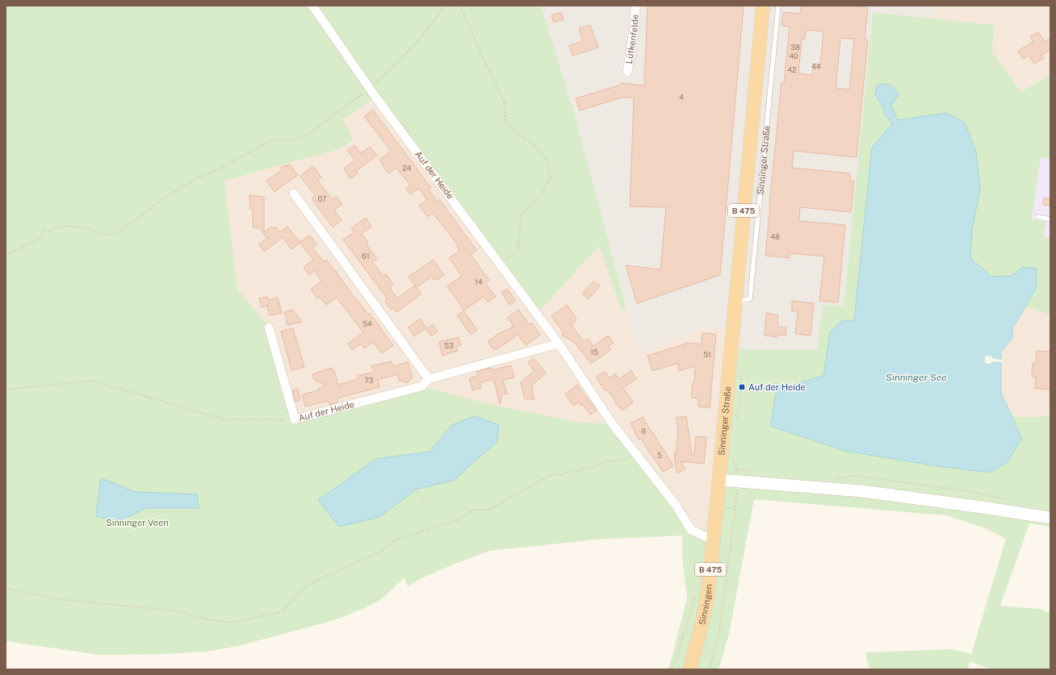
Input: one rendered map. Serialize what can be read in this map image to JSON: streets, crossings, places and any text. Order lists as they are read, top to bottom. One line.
{"streets":{"main road":["Sinninger Straße","B 475","Sinningen"],"street":["Lütkenfelde","Auf der Heide"]},"crossings":[["Sinninger Straße","Sinningen"],["Auf der Heide","Sinningen"]],"water":["Sinninger See"],"parks":["Sinninger Veen"],"places":{"transit":["Auf der Heide"]},"house_numbers":["38","40","44","42","4","24","67","48","61","14","54","53","15","51","73","9","5"]}
